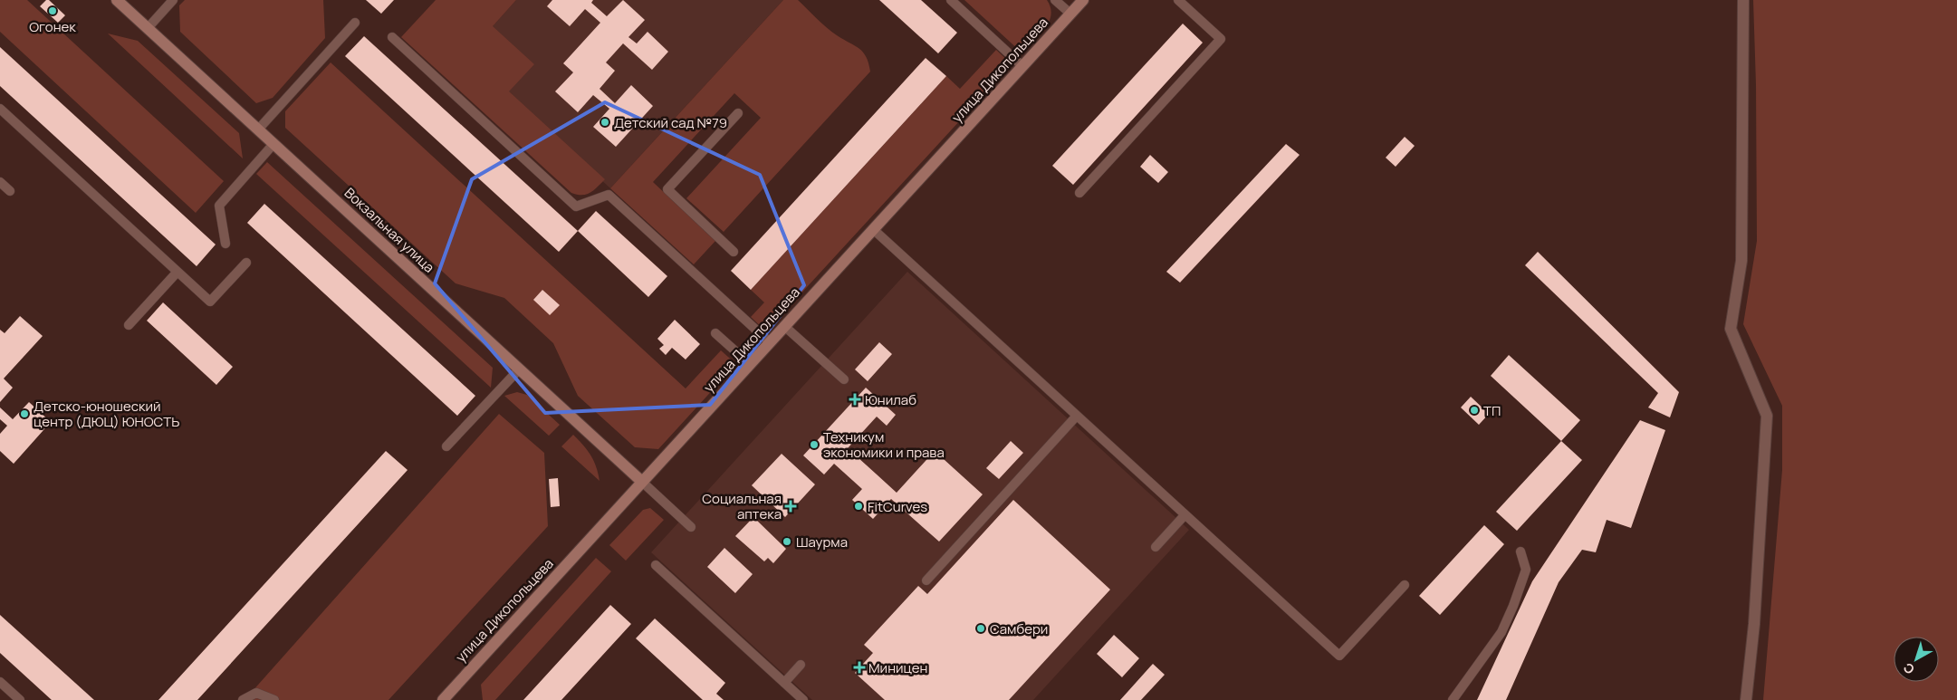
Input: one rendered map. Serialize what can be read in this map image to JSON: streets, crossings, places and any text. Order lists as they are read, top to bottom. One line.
{"streets":{"main road":["улица Дикопольцева","Вокзальная улица"]},"crossings":[["улица Дикопольцева","Вокзальная улица"]],"places":{"other":["Огонек","Детский сад №79","ТП","Детско-юношеский центр (ДЮЦ) ЮНОСТЬ","Техникум экономики и права","FitCurves","Шаурма","Самбери"],"health":["Юнилаб","Социальная аптека","Миницен"]},"north":"bottom left"}
